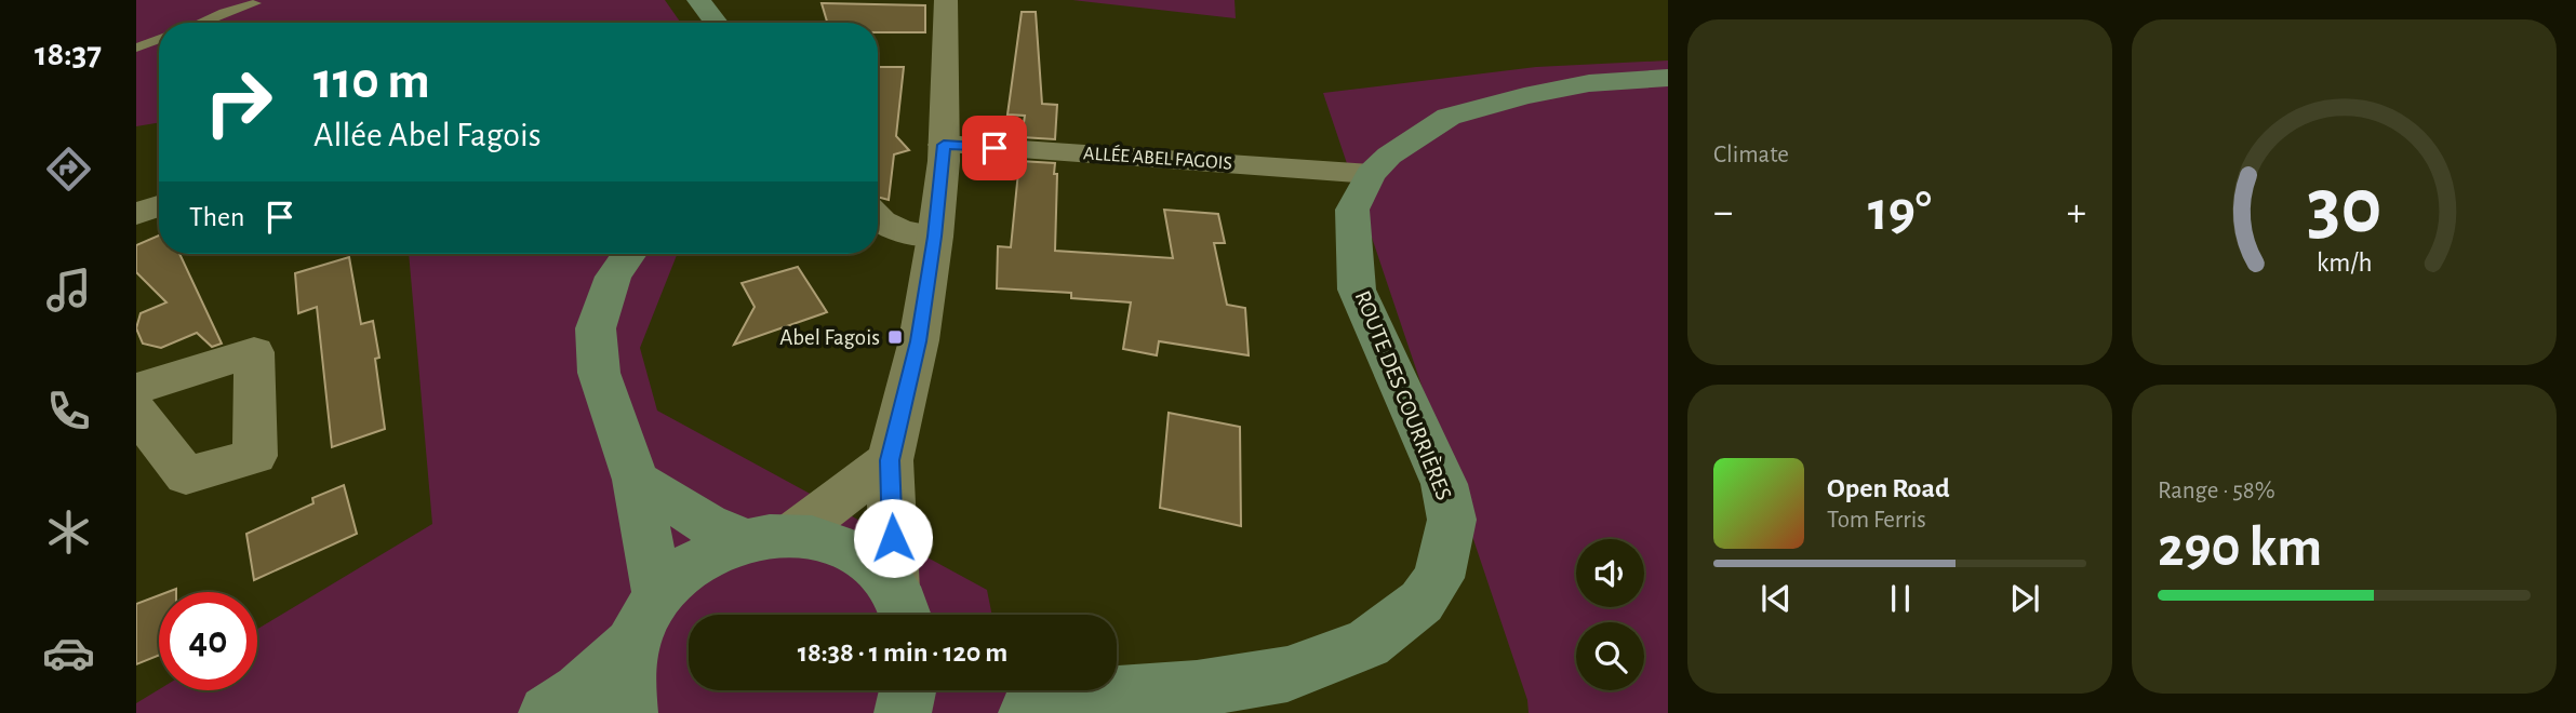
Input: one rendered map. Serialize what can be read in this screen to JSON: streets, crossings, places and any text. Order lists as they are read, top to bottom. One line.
{"streets":{"main road":["ROUTE DES COURRIÈRES"],"street":["ALLÉE ABEL FAGOIS"]},"crossings":[["ALLÉE ABEL FAGOIS","ROUTE DES COURRIÈRES"]],"places":{"transit":["Abel Fagois"]},"page":{"tabs":"18:37","tile":["Climate",["Range · 58%","290 km"]],"turn":["110 m","Allée Abel Fagois"],"then":"Then","heat":["−","19°","+"],"song":["Open Road","Tom Ferris"],"limit":"40","trip":"18:38 · 1 min · 120 m","gauge":["30","km/h"]}}
